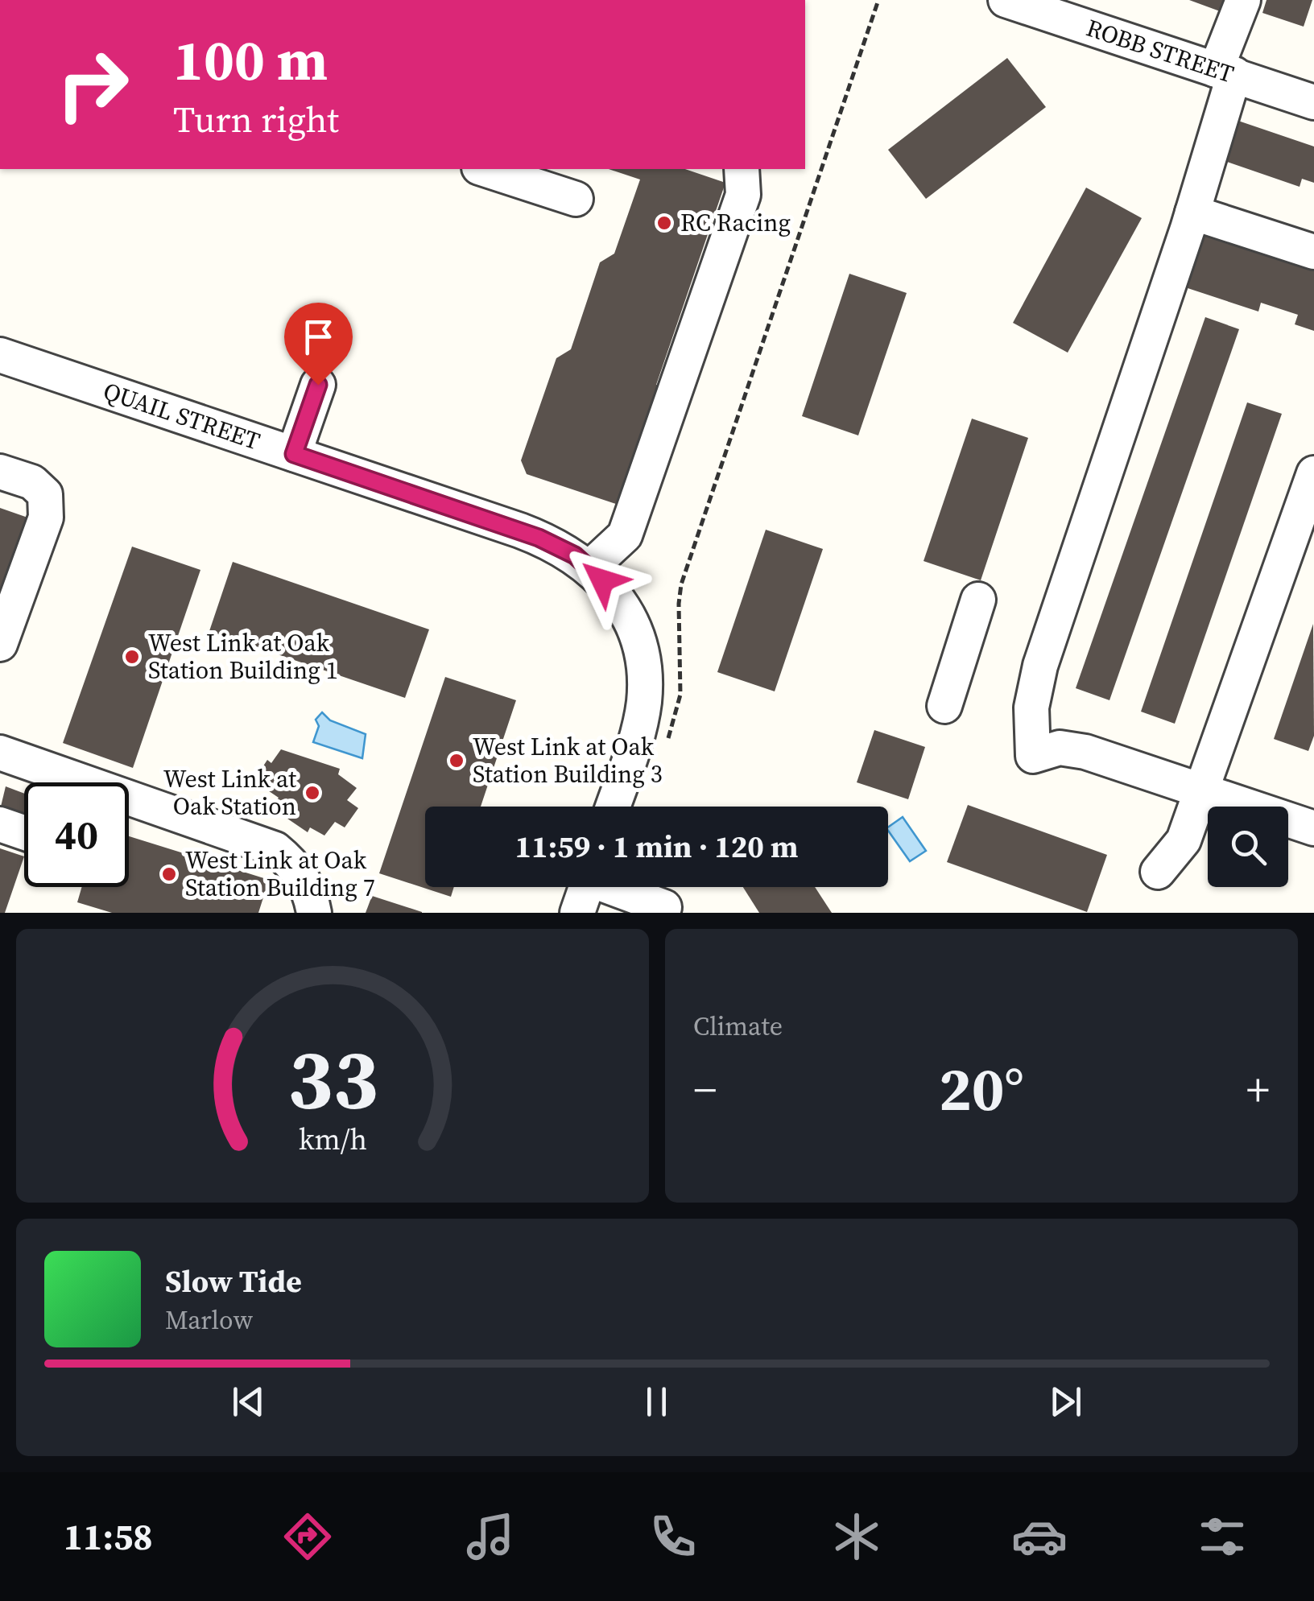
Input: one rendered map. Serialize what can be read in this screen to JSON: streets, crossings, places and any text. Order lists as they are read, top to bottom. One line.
{"streets":{"street":["ROBB STREET","QUAIL STREET"]},"places":["RC Racing","West Link at Oak Station Building 1","West Link at Oak Station Building 3","West Link at Oak Station","West Link at Oak Station Building 7"],"page":{"turn":["100 m","Turn right"],"limit":"40","trip":"11:59 · 1 min · 120 m","tile":"Climate","heat":["−","20°","+"],"song":["Slow Tide","Marlow"],"tabs":"11:58","gauge":["33","km/h"]}}
